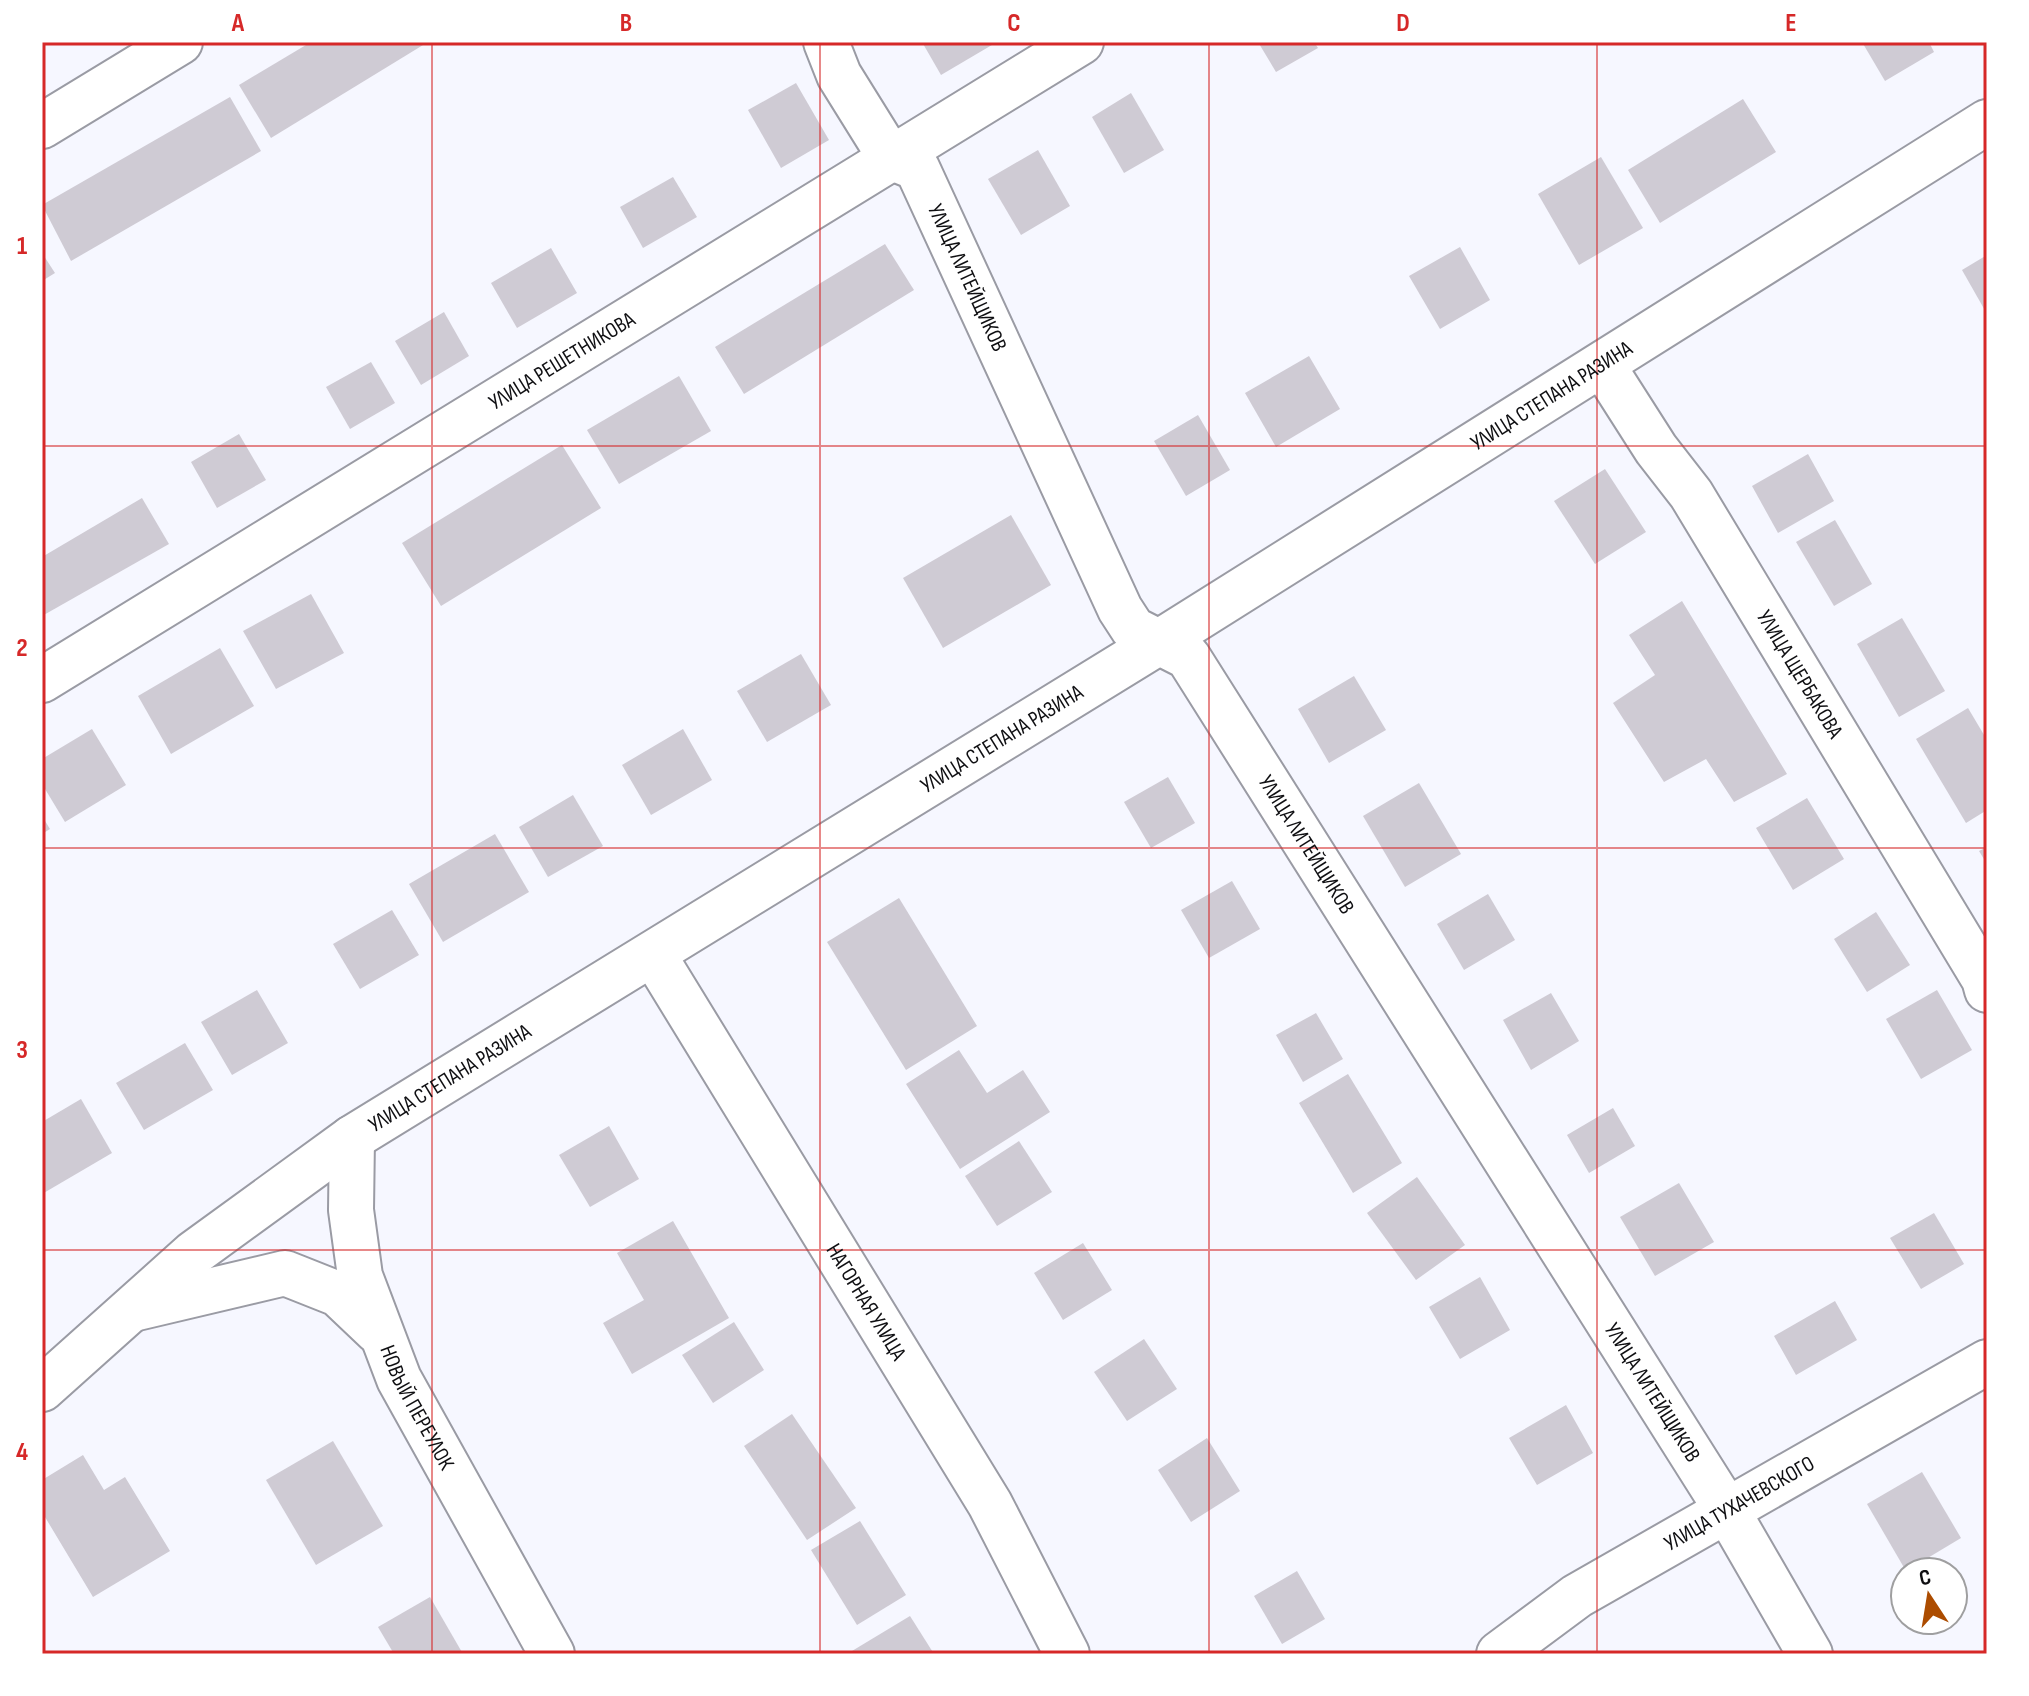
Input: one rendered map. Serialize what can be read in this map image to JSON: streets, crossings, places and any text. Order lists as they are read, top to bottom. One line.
{"streets":{"street":["УЛИЦА ЛИТЕЙЩИКОВ","УЛИЦА РЕШЕТНИКОВА","УЛИЦА СТЕПАНА РАЗИНА","УЛИЦА ЩЕРБАКОВА","НАГОРНАЯ УЛИЦА","НОВЫЙ ПЕРЕУЛОК","УЛИЦА ТУХАЧЕВСКОГО"]},"crossings":[["УЛИЦА ЛИТЕЙЩИКОВ","УЛИЦА РЕШЕТНИКОВА"],["УЛИЦА ЛИТЕЙЩИКОВ","УЛИЦА СТЕПАНА РАЗИНА"],["УЛИЦА ЛИТЕЙЩИКОВ","УЛИЦА ТУХАЧЕВСКОГО"],["УЛИЦА СТЕПАНА РАЗИНА","УЛИЦА ЩЕРБАКОВА"],["УЛИЦА СТЕПАНА РАЗИНА","НАГОРНАЯ УЛИЦА"],["УЛИЦА СТЕПАНА РАЗИНА","НОВЫЙ ПЕРЕУЛОК"]],"north":"top","grid":{"columns":["A","B","C","D","E"],"rows":["1","2","3","4"]}}
